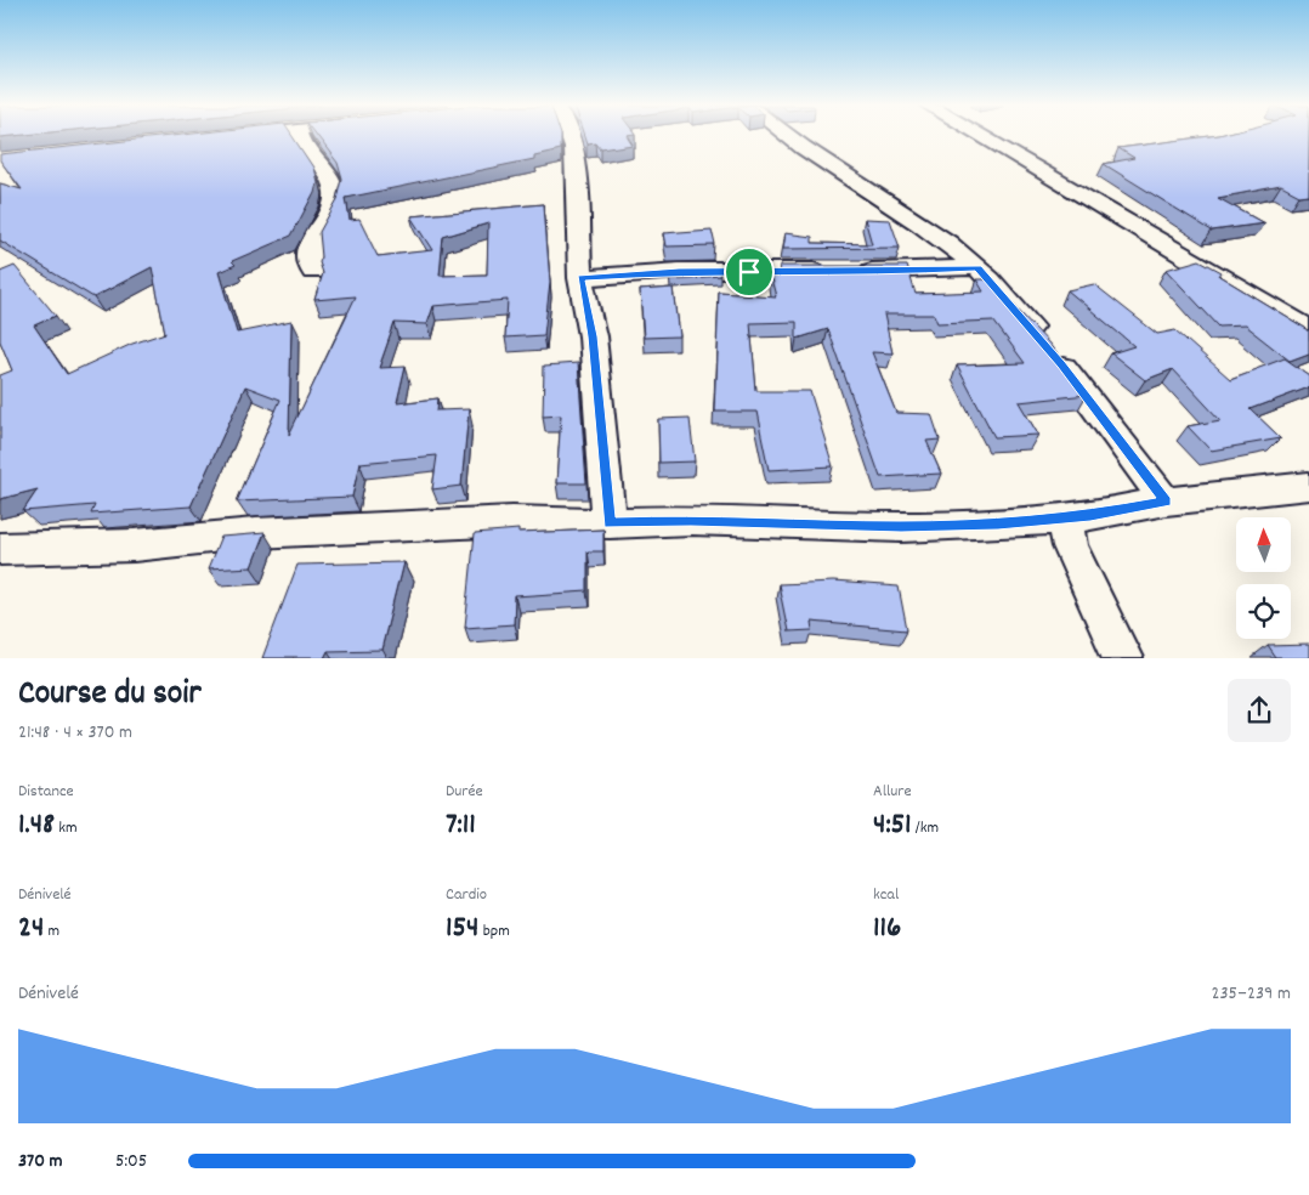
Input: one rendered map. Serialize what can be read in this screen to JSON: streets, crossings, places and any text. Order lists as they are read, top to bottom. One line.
{"north":"top","page":{"heading":["Course du soir","21:48 · 4 × 370 m"],"stats":[["Distance","1.48 km"],["Durée","7:11"],["Allure","4:51 /km"],["Dénivelé","24 m"],["Cardio","154 bpm"],["kcal","116"]],"chart":["Dénivelé","235–239 m"],"list":[{"name":"370 m","note":"5:05"}]}}
